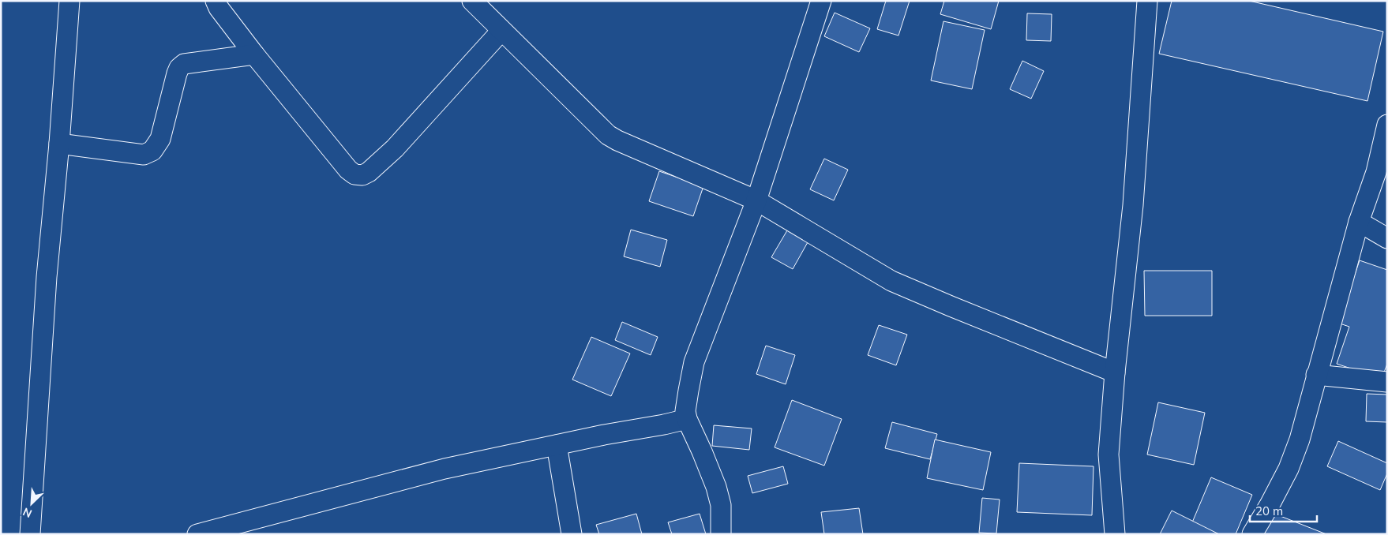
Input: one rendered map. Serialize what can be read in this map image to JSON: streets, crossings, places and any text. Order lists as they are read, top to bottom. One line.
{"scale_bar":"20 m","north":"bottom left"}
